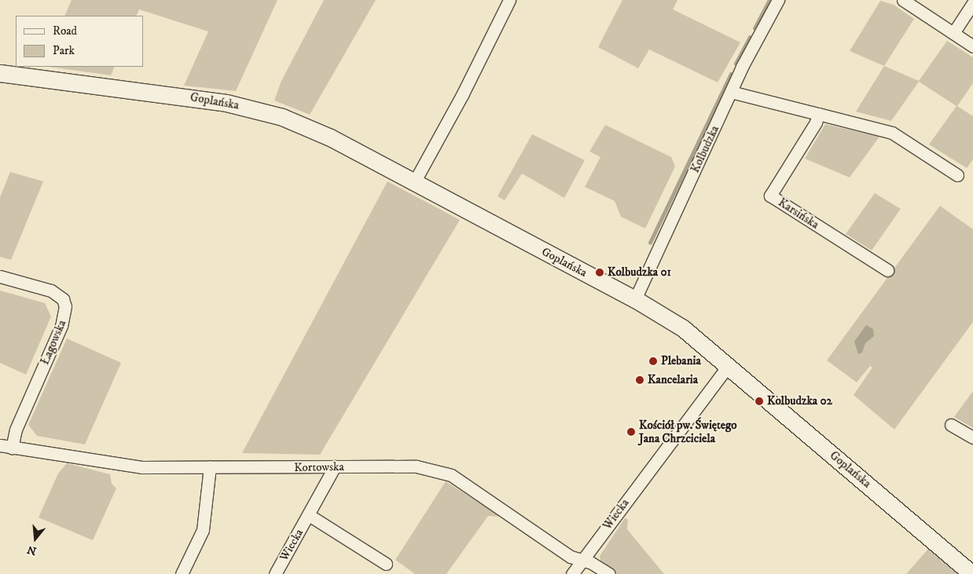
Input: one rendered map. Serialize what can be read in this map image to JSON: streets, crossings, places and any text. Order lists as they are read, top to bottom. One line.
{"streets":{"street":["Goplańska","Kolbudzka","Karsińska","Łagowska","Kortowska","Wiecka"]},"crossings":[["Goplańska","Kolbudzka"],["Goplańska","Wiecka"],["Łagowska","Kortowska"],["Kortowska","Wiecka"]],"places":["Kolbudzka 01","Plebania","Kancelaria","Kolbudzka 02","Kościół pw. Świętego Jana Chrzciciela"],"legend":["Road","Park"],"north":"bottom"}
